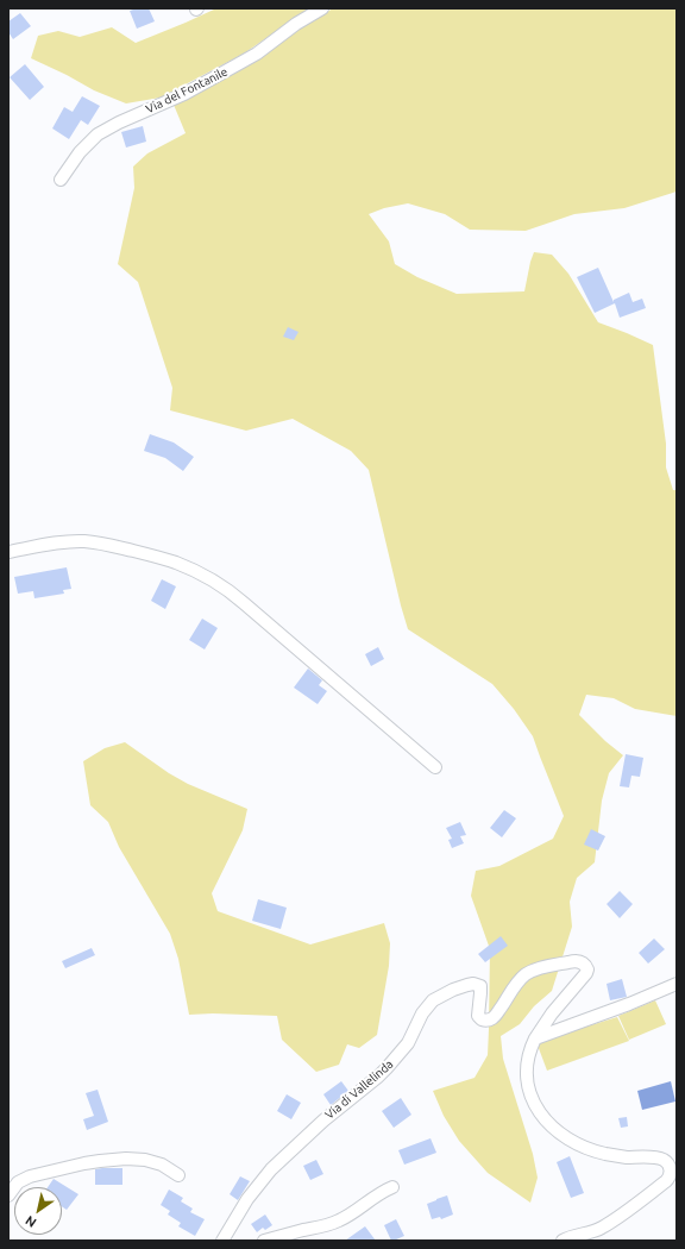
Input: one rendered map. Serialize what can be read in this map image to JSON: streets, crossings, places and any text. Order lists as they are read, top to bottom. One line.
{"streets":{"street":["Via del Fontanile","Via di Vallelinda"]},"north":"bottom left"}
